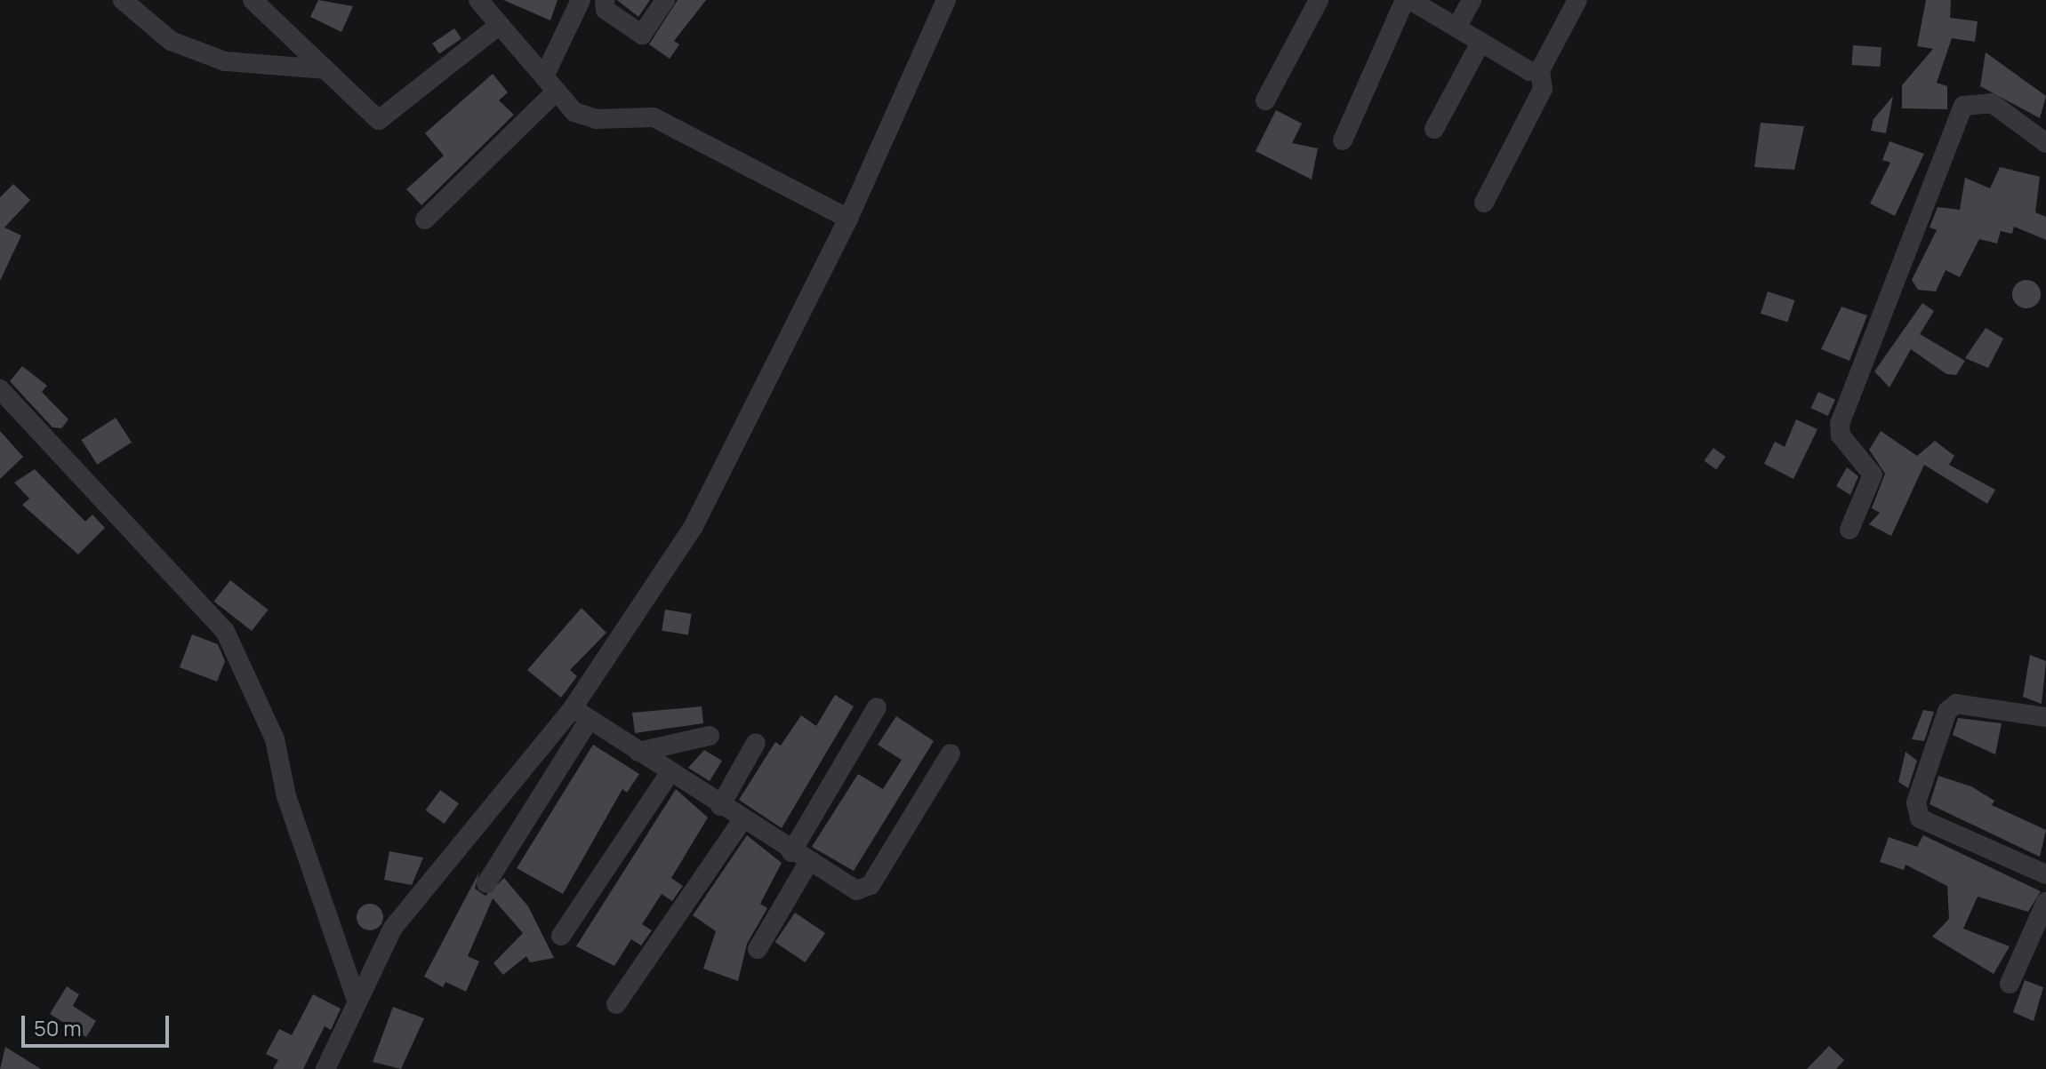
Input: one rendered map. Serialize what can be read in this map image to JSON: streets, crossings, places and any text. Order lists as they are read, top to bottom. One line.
{"scale_bar":"50 m"}
